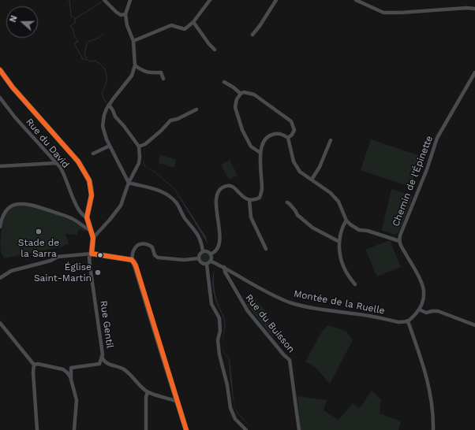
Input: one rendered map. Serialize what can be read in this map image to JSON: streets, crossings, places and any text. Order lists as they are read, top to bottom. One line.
{"streets":{"street":["Rue du David","Chemin de l'Épinette","Montée de la Ruelle","Rue du Buisson","Rue Gentil"]},"crossings":[["Chemin de l'Épinette","Montée de la Ruelle"],["Montée de la Ruelle","Rue du Buisson"]],"places":["Stade de la Sarra","Église Saint-Martin"],"north":"left"}
